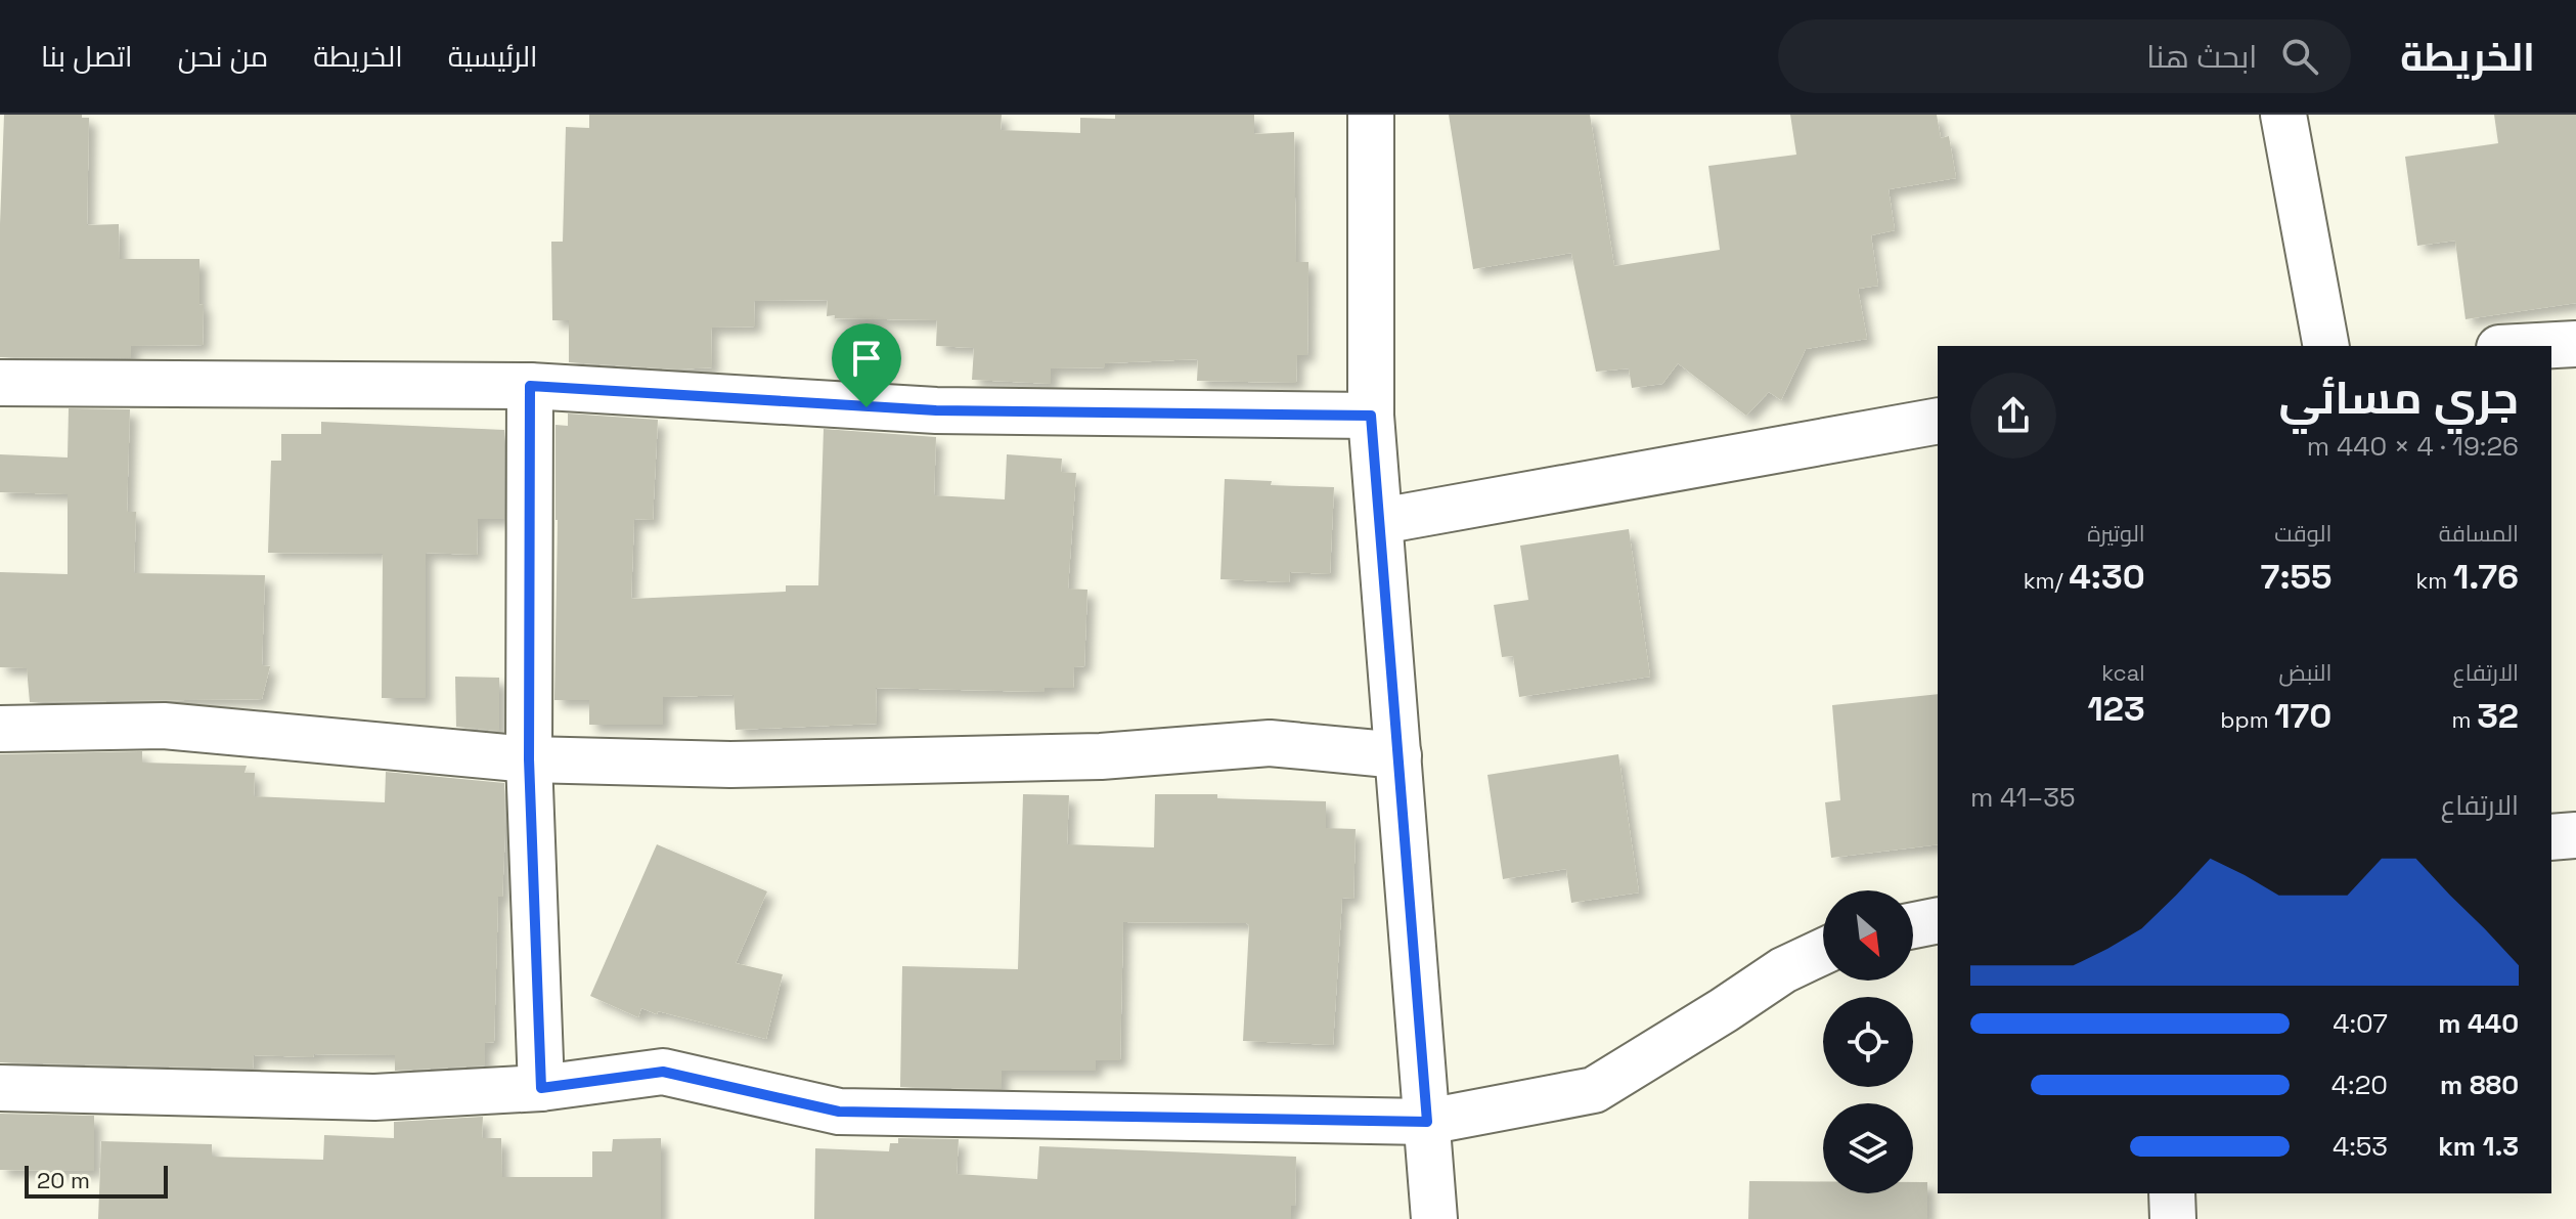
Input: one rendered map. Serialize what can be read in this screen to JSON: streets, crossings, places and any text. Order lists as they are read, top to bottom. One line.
{"scale_bar":"20 m","north":"bottom right","page":{"header":"الخريطة","search":"ابحث هنا","nav":["الرئيسية","الخريطة","من نحن","اتصل بنا"],"heading":["جري مسائي","19:26 · 4 × 440 m"],"stats":[["المسافة","1.76 km"],["الوقت","7:55"],["الوتيرة","4:30 /km"],["الارتفاع","32 m"],["النبض","170 bpm"],["kcal","123"]],"chart":["الارتفاع","35–41 m"],"list":[{"name":"440 m","note":"4:07"},{"name":"880 m","note":"4:20"},{"name":"1.3 km","note":"4:53"}],"scale":"20 m"}}
